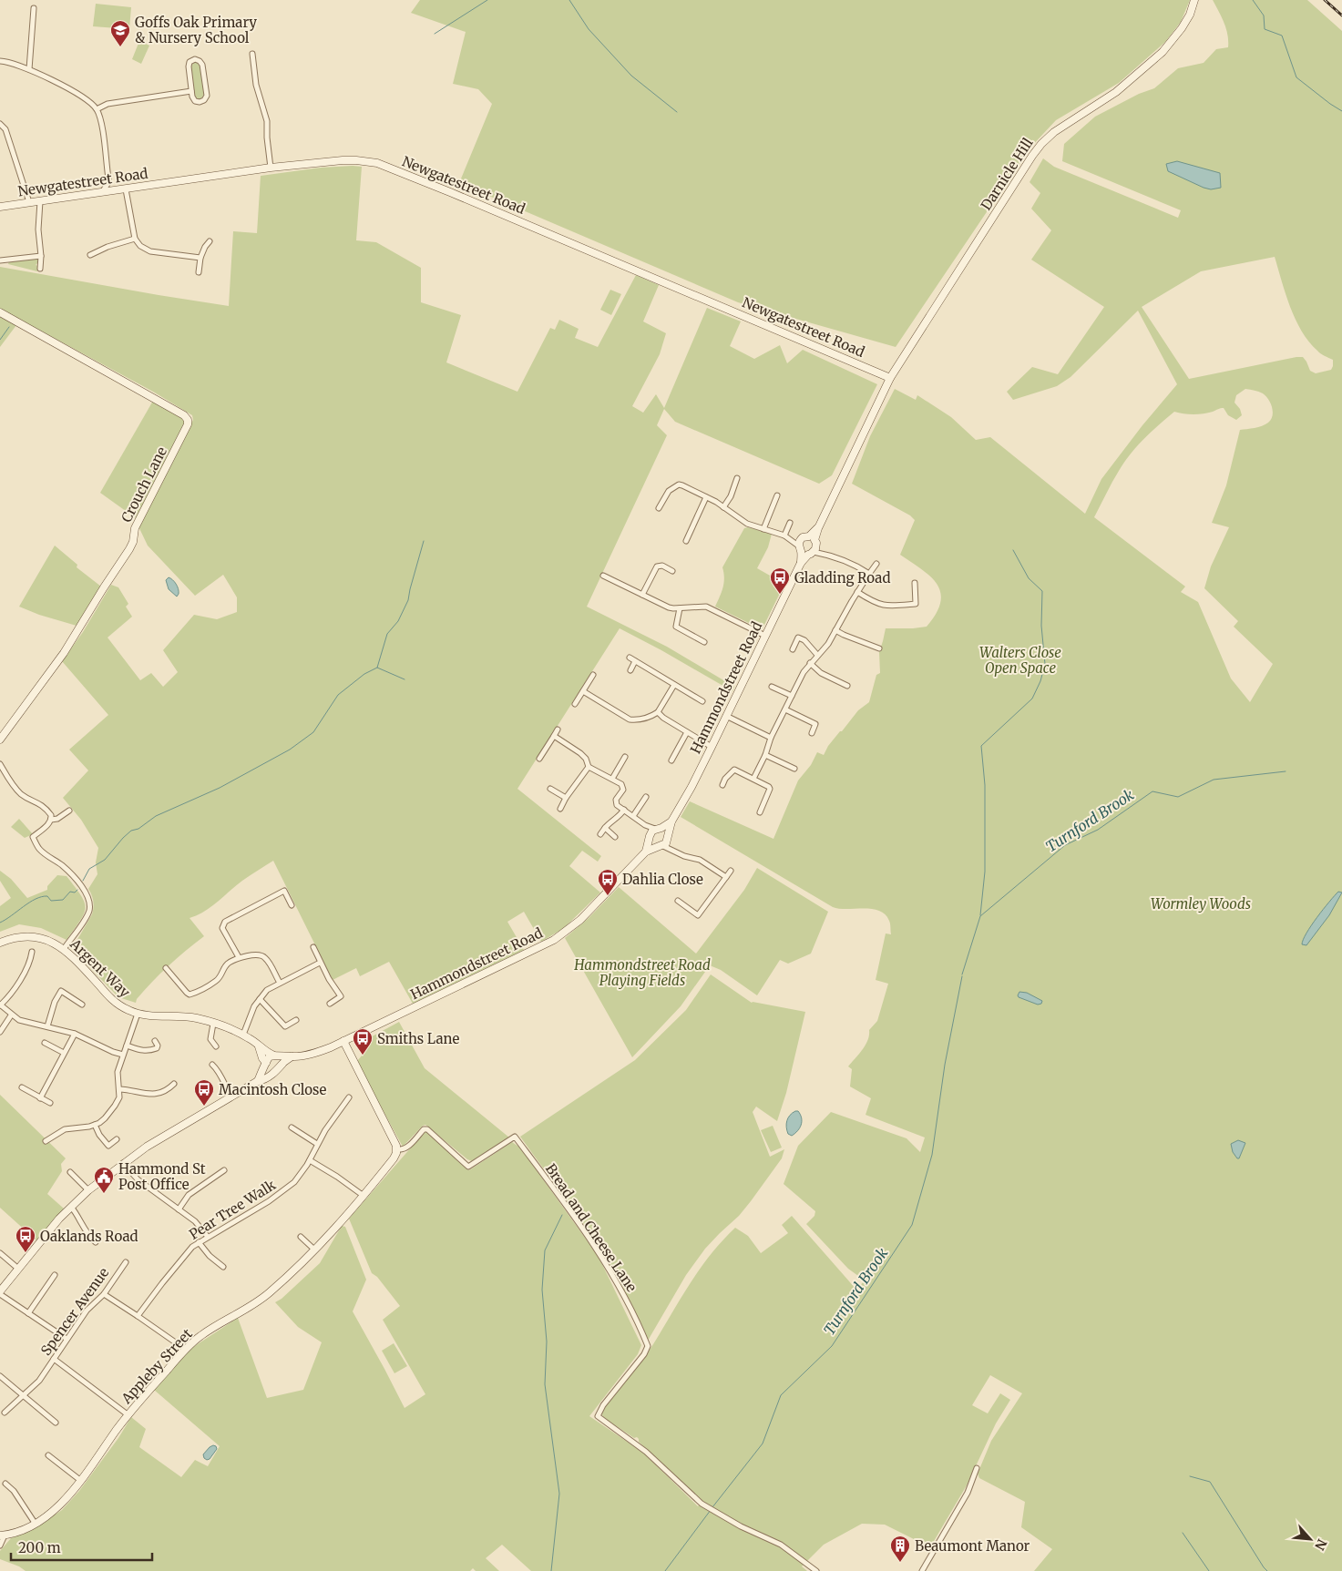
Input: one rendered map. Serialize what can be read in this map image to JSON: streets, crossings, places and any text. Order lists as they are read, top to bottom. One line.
{"streets":{"street":["Darnicle Hill","Newgatestreet Road","Crouch Lane","Hammondstreet Road","Argent Way","Pear Tree Walk","Bread and Cheese Lane","Spencer Avenue","Appleby Street"]},"crossings":[["Darnicle Hill","Hammondstreet Road"],["Newgatestreet Road","Hammondstreet Road"],["Hammondstreet Road","Argent Way"],["Bread and Cheese Lane","Appleby Street"]],"water":["Turnford Brook"],"parks":["Walters Close Open Space","Wormley Woods","Hammondstreet Road Playing Fields"],"places":{"school or university":["Goffs Oak Primary & Nursery School"],"bus stop":["Gladding Road","Dahlia Close","Smiths Lane","Macintosh Close","Oaklands Road"],"public building":["Hammond St Post Office"],"building":["Beaumont Manor"]},"scale_bar":"200 m","north":"bottom right"}
